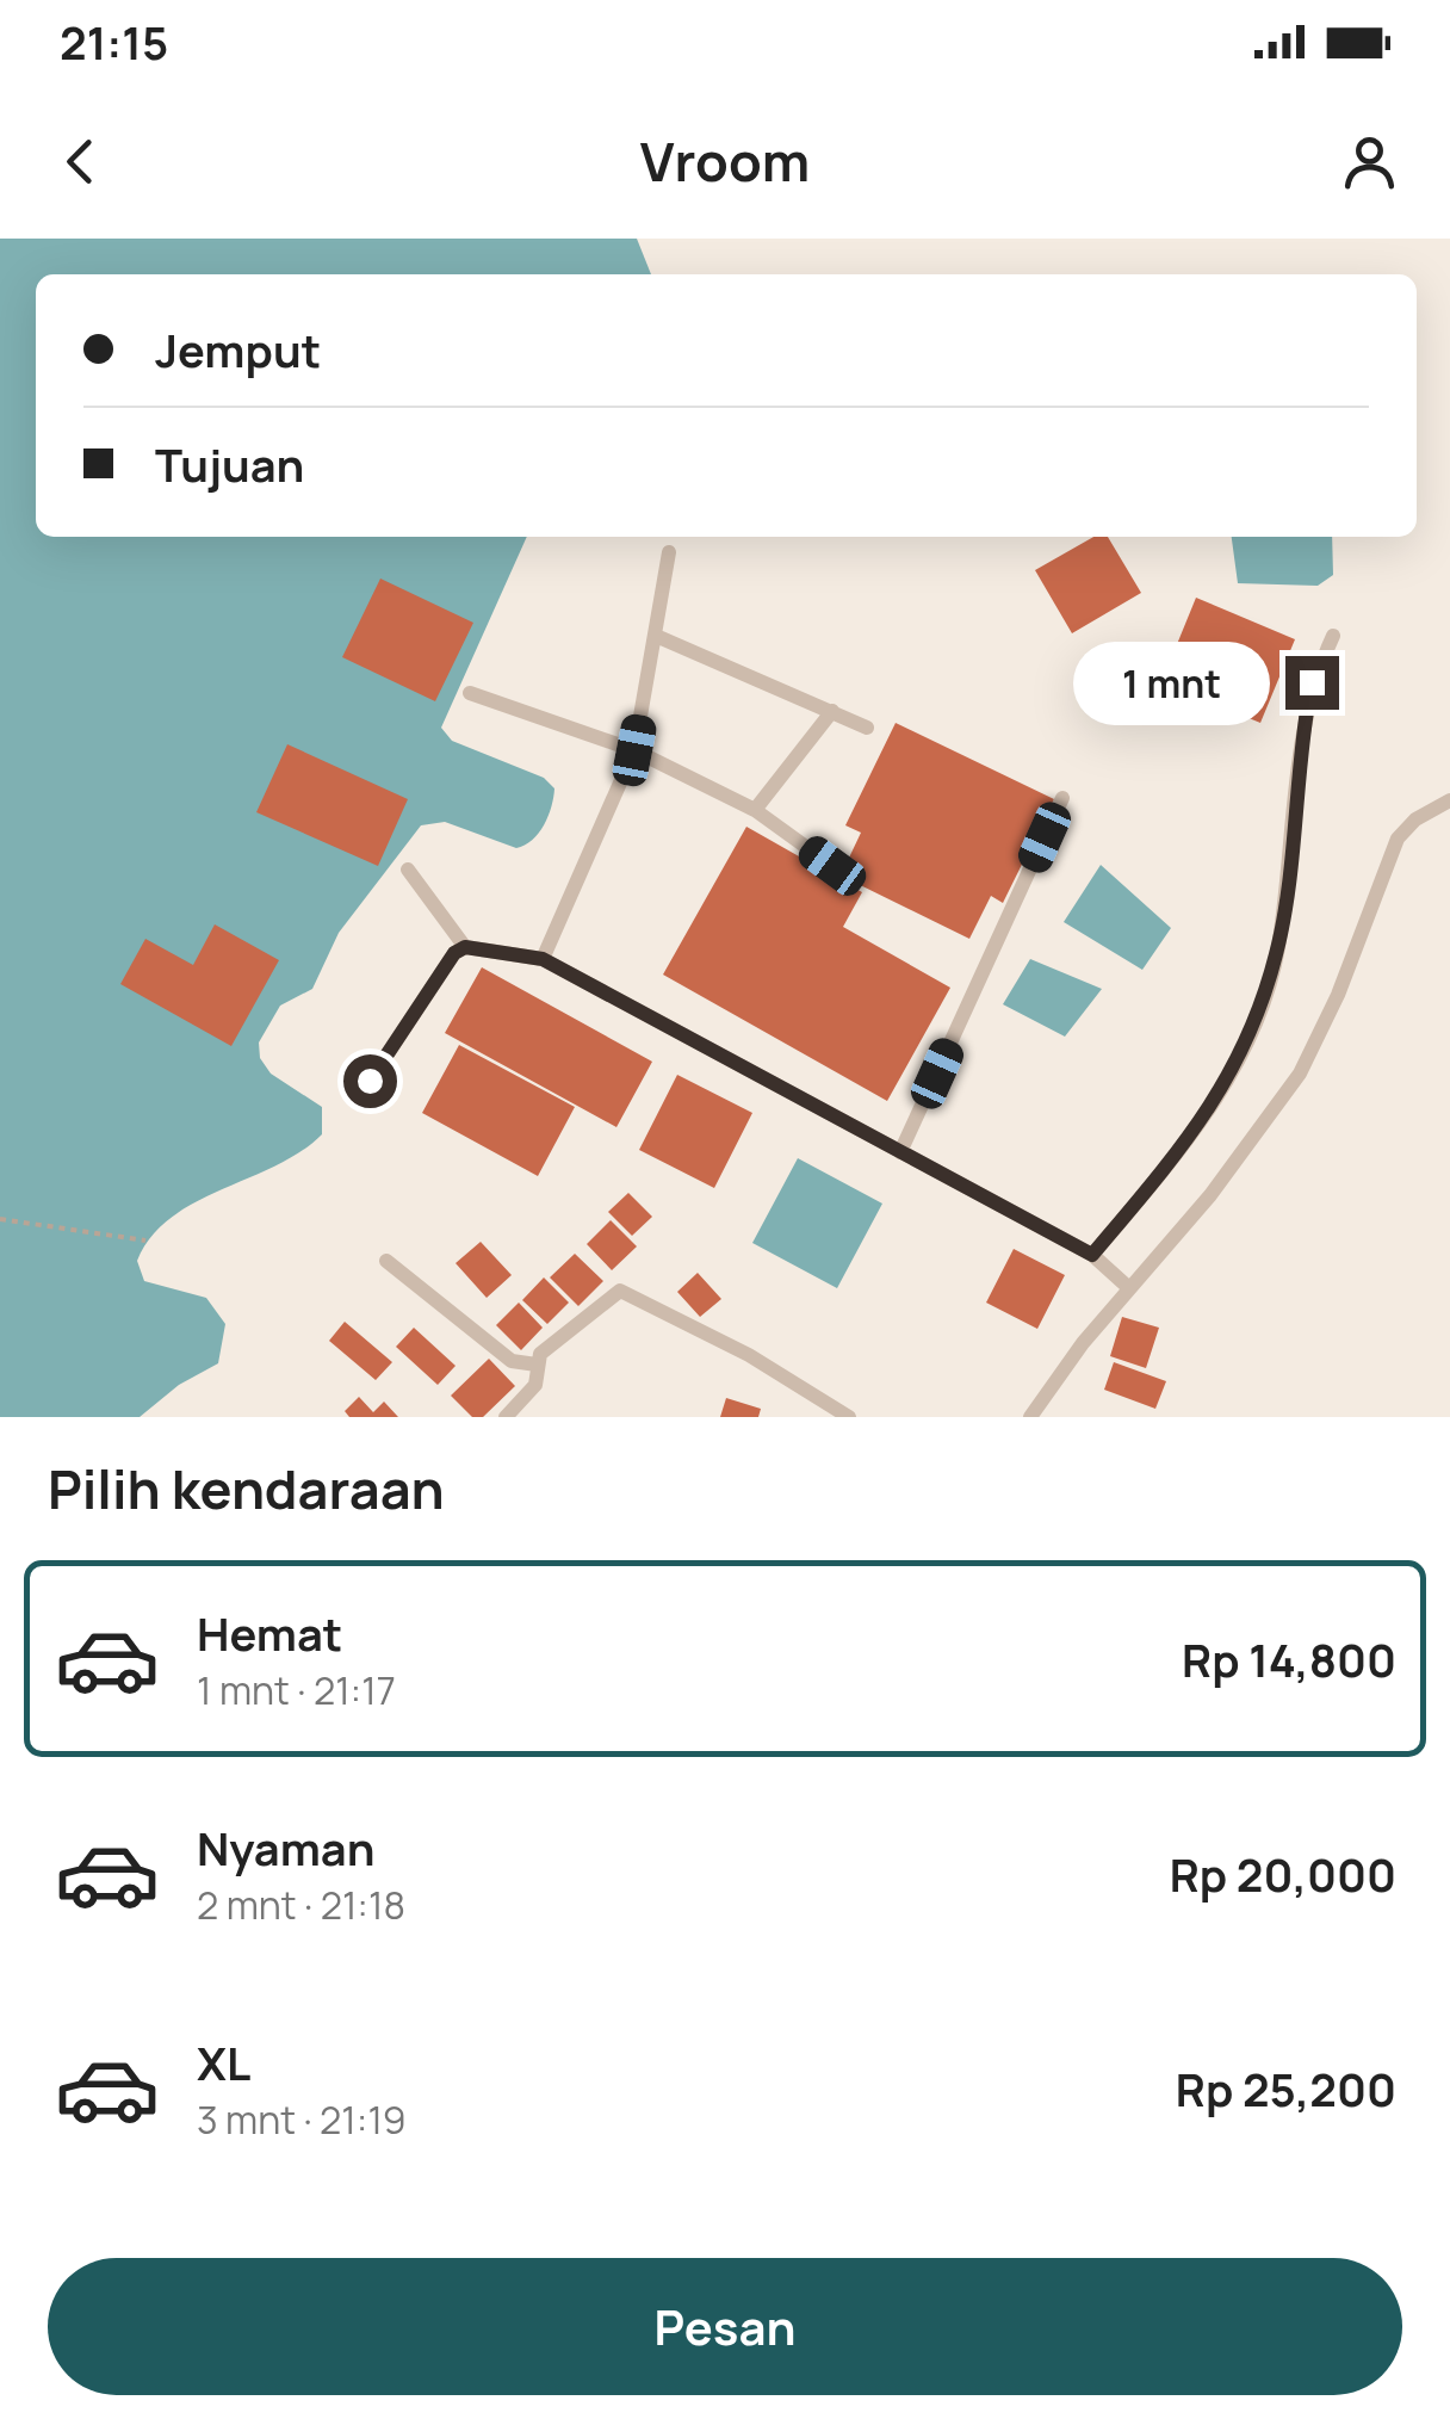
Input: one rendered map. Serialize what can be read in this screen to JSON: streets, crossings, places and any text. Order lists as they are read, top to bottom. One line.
{"page":{"status":"21:15","header":"Vroom","banner":["Jemput","Tujuan"],"bubble":"1 mnt","heading":"Pilih kendaraan","list":[{"name":"Hemat","note":"1 mnt · 21:17","value":"Rp 14,800"},{"name":"Nyaman","note":"2 mnt · 21:18","value":"Rp 20,000"},{"name":"XL","note":"3 mnt · 21:19","value":"Rp 25,200"}],"buttons":"Pesan"}}
